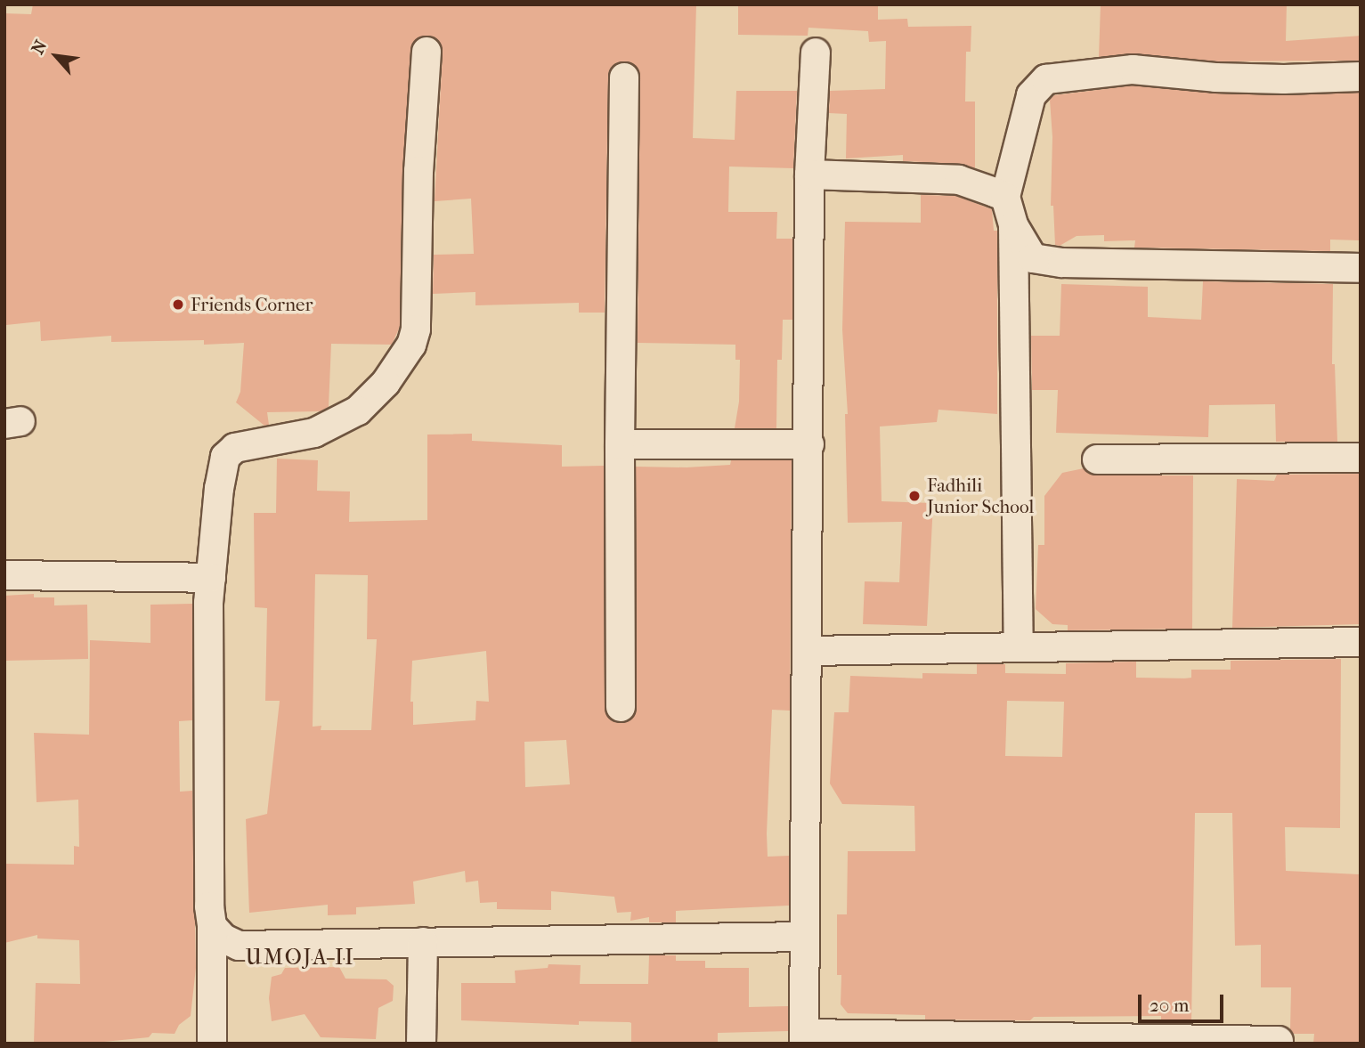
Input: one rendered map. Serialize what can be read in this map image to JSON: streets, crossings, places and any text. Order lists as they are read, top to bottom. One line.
{"districts":["UMOJA II"],"places":["Friends Corner","Fadhili Junior School"],"scale_bar":"20 m","north":"top left"}
